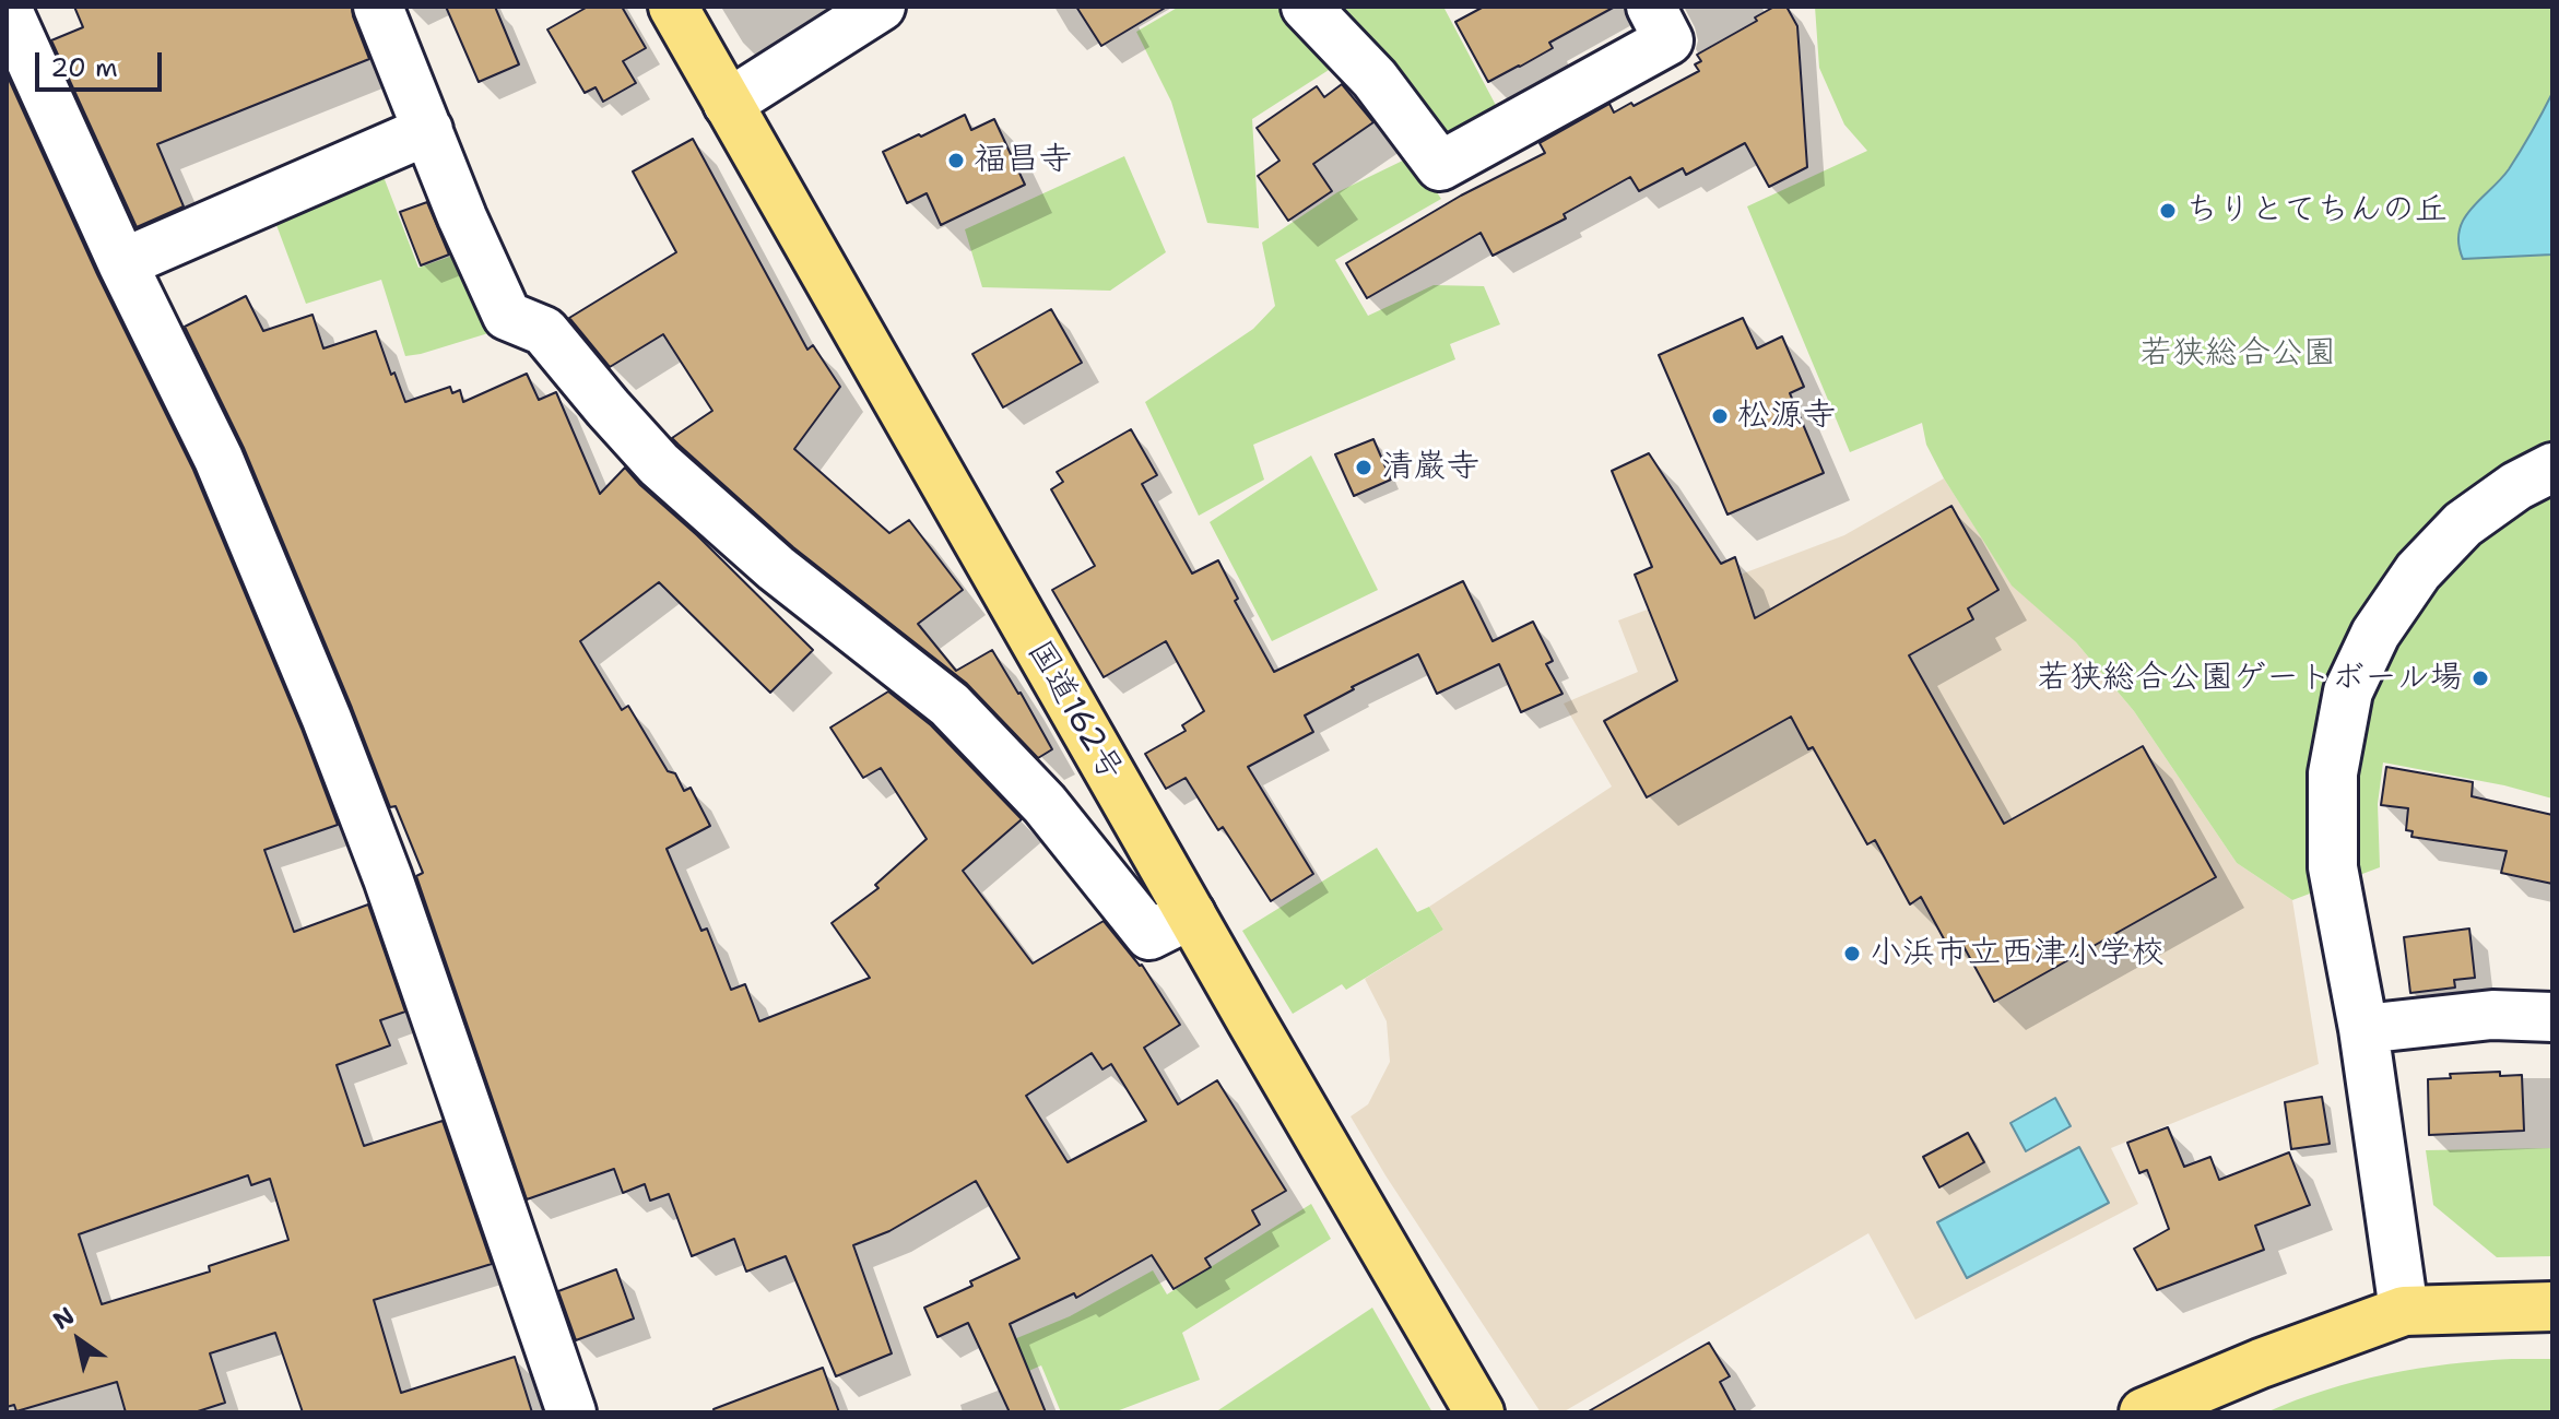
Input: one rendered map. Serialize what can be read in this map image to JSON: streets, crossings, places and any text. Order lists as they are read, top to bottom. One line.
{"streets":{"main road":["国道162号"]},"parks":["若狭総合公園"],"places":["福昌寺","ちりとてちんの丘","松源寺","清巌寺","若狭総合公園ゲートボール場","小浜市立西津小学校"],"scale_bar":"20 m","north":"top left"}
